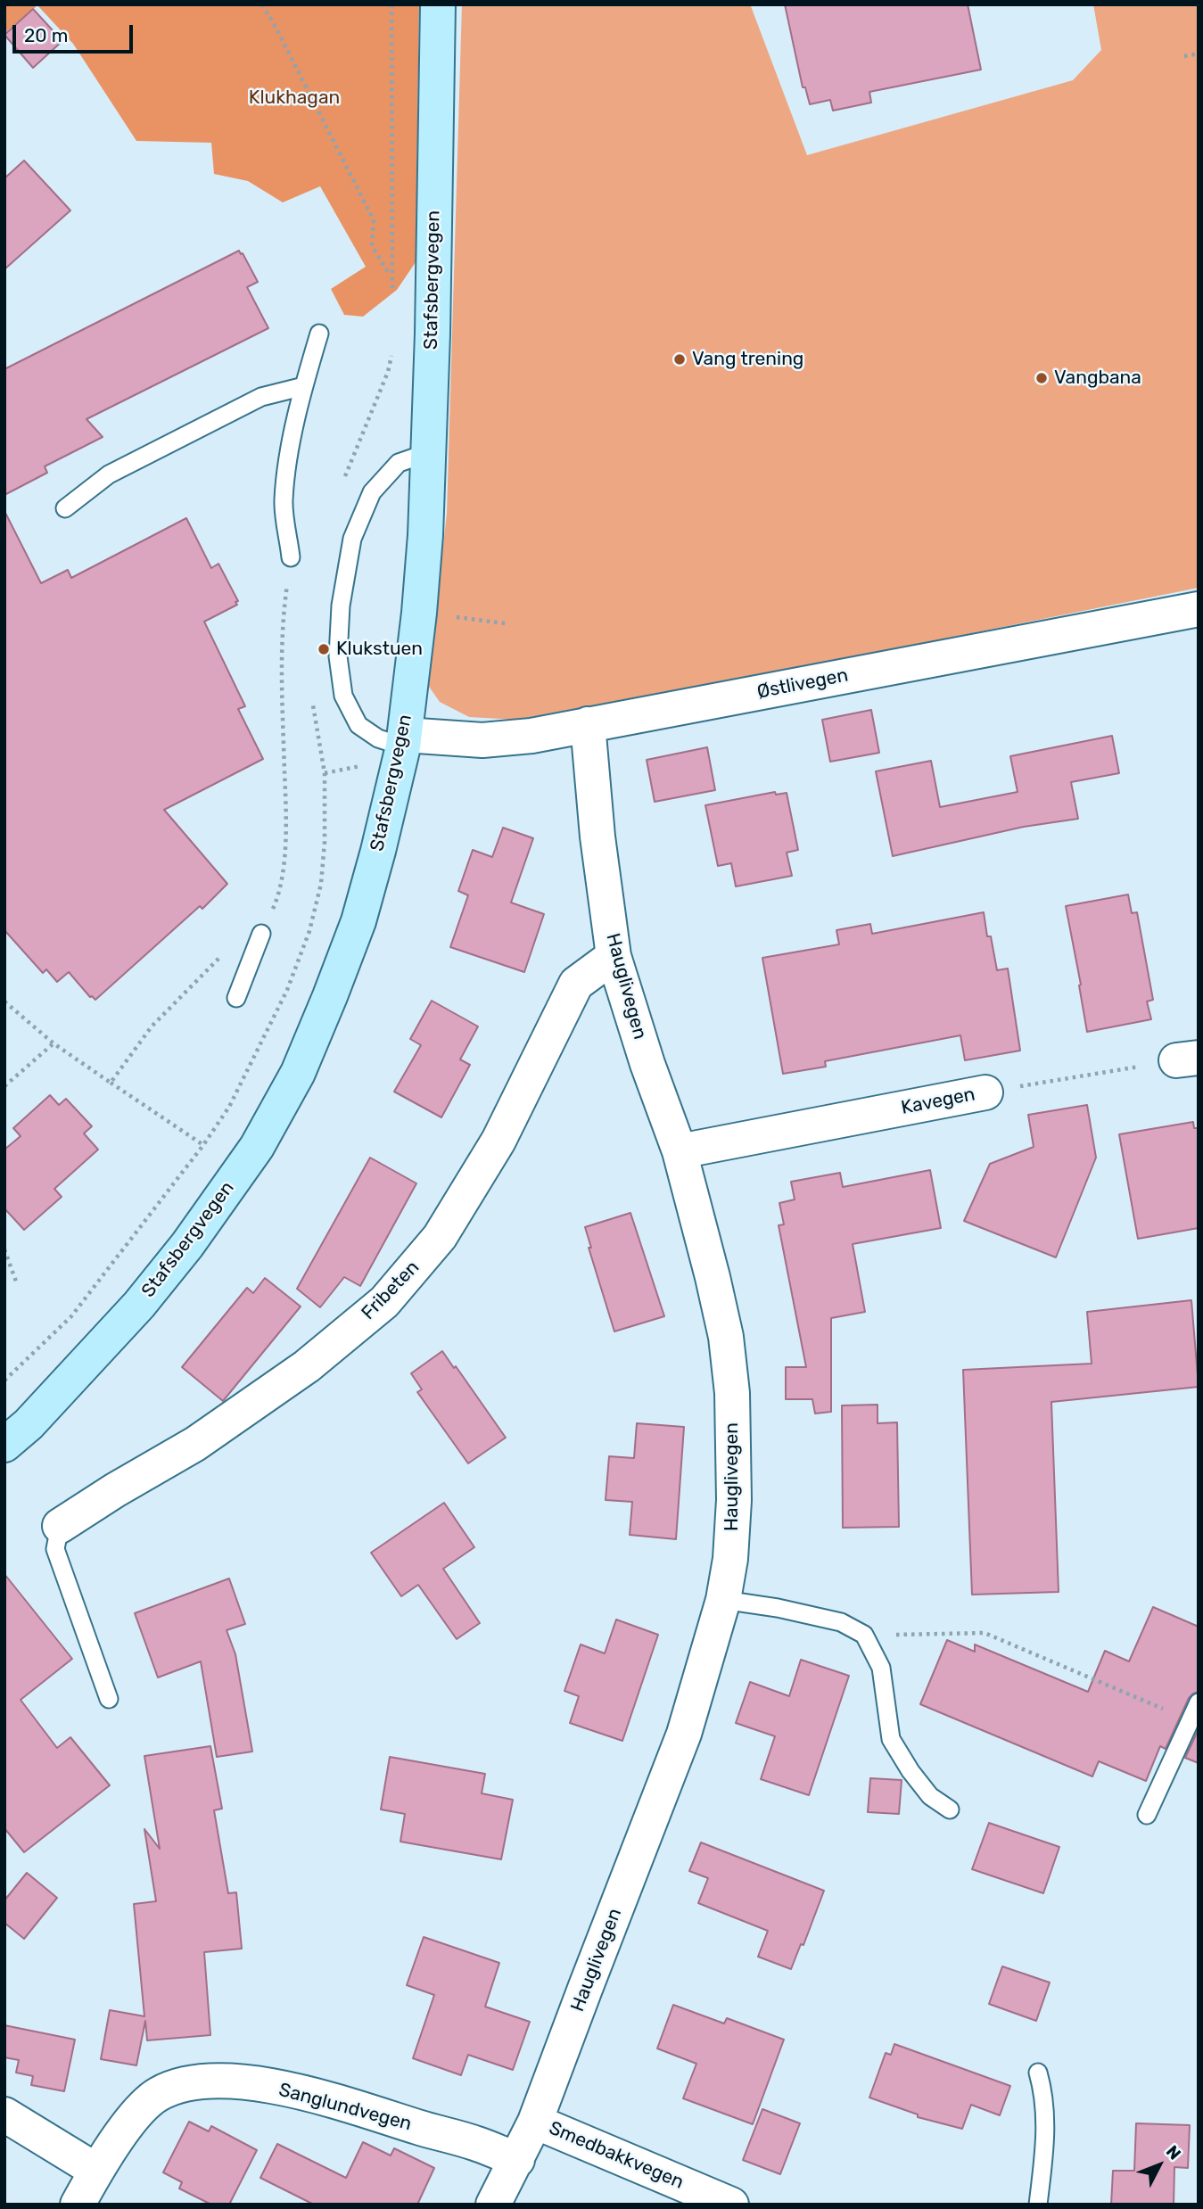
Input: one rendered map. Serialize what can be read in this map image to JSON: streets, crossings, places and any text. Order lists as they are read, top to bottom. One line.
{"streets":{"main road":["Stafsbergvegen"],"street":["Østlivegen","Hauglivegen","Kavegen","Fribeten","Sanglundvegen","Smedbakkvegen"]},"crossings":[["Stafsbergvegen","Østlivegen"],["Østlivegen","Hauglivegen"],["Hauglivegen","Kavegen"],["Hauglivegen","Fribeten"],["Hauglivegen","Sanglundvegen"],["Hauglivegen","Smedbakkvegen"]],"parks":["Klukhagan"],"places":["Vang trening","Vangbana","Klukstuen"],"scale_bar":"20 m","north":"top right"}
